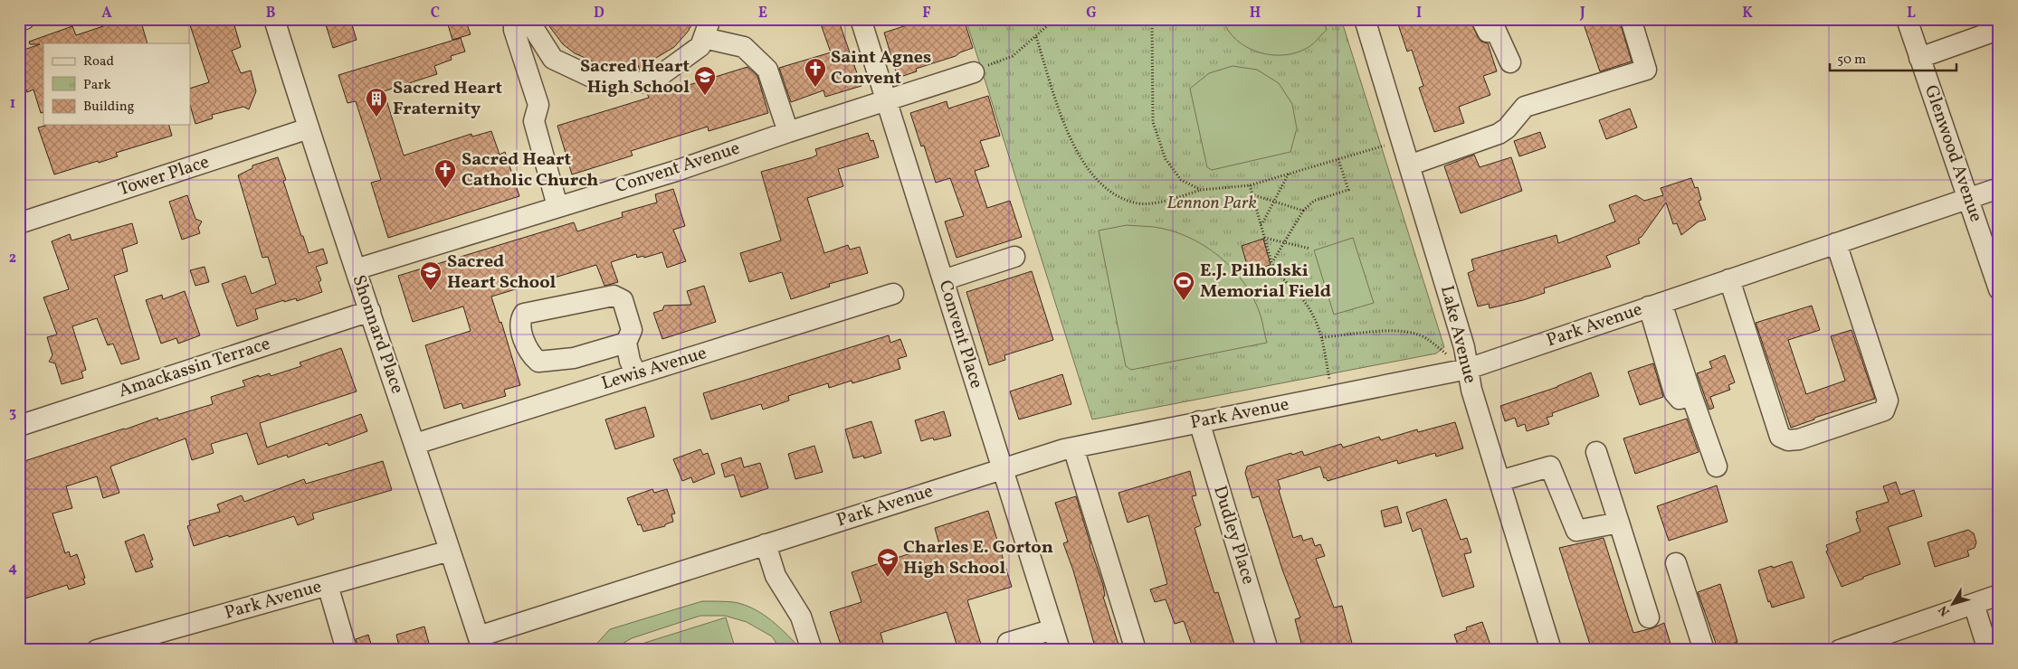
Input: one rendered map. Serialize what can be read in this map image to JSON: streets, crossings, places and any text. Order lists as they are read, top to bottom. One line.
{"streets":{"street":["Glenwood Avenue","Convent Avenue","Tower Place","Park Avenue","Shonnard Place","Convent Place","Lake Avenue","Amackassin Terrace","Lewis Avenue","Dudley Place"]},"crossings":[["Glenwood Avenue","Park Avenue"],["Convent Avenue","Shonnard Place"],["Convent Avenue","Convent Place"],["Tower Place","Shonnard Place"],["Park Avenue","Shonnard Place"],["Park Avenue","Convent Place"],["Park Avenue","Lake Avenue"],["Park Avenue","Dudley Place"],["Shonnard Place","Amackassin Terrace"],["Shonnard Place","Lewis Avenue"]],"parks":["Lennon Park"],"places":{"church":["Saint Agnes Convent","Sacred Heart Catholic Church"],"school or university":["Sacred Heart High School","Sacred Heart School","Charles E. Gorton High School"],"building":["Sacred Heart Fraternity"],"sports":["E.J. Pilholski Memorial Field"]},"legend":["Road","Park","Building"],"scale_bar":"50 m","north":"bottom left","grid":{"columns":["A","B","C","D","E","F","G","H","I","J","K","L"],"rows":["1","2","3","4"]}}
